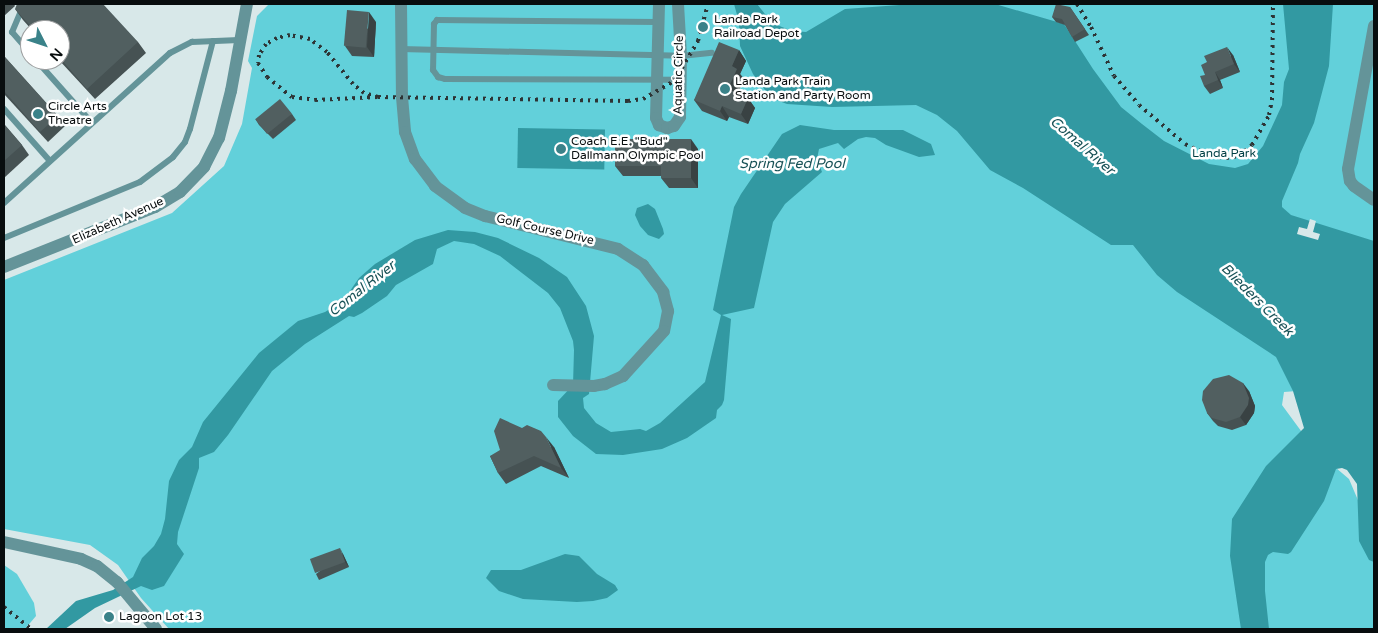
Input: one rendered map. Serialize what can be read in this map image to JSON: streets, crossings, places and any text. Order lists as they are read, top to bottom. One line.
{"streets":{"street":["Aquatic Circle","Elizabeth Avenue","Golf Course Drive"]},"water":["Comal River","Spring Fed Pool","Blieders Creek"],"parks":["Landa Park"],"places":["Landa Park Railroad Depot","Landa Park Train Station and Party Room","Circle Arts Theatre","Coach E.E. \"Bud\" Dallmann Olympic Pool","Lagoon Lot 13"],"north":"bottom right"}
